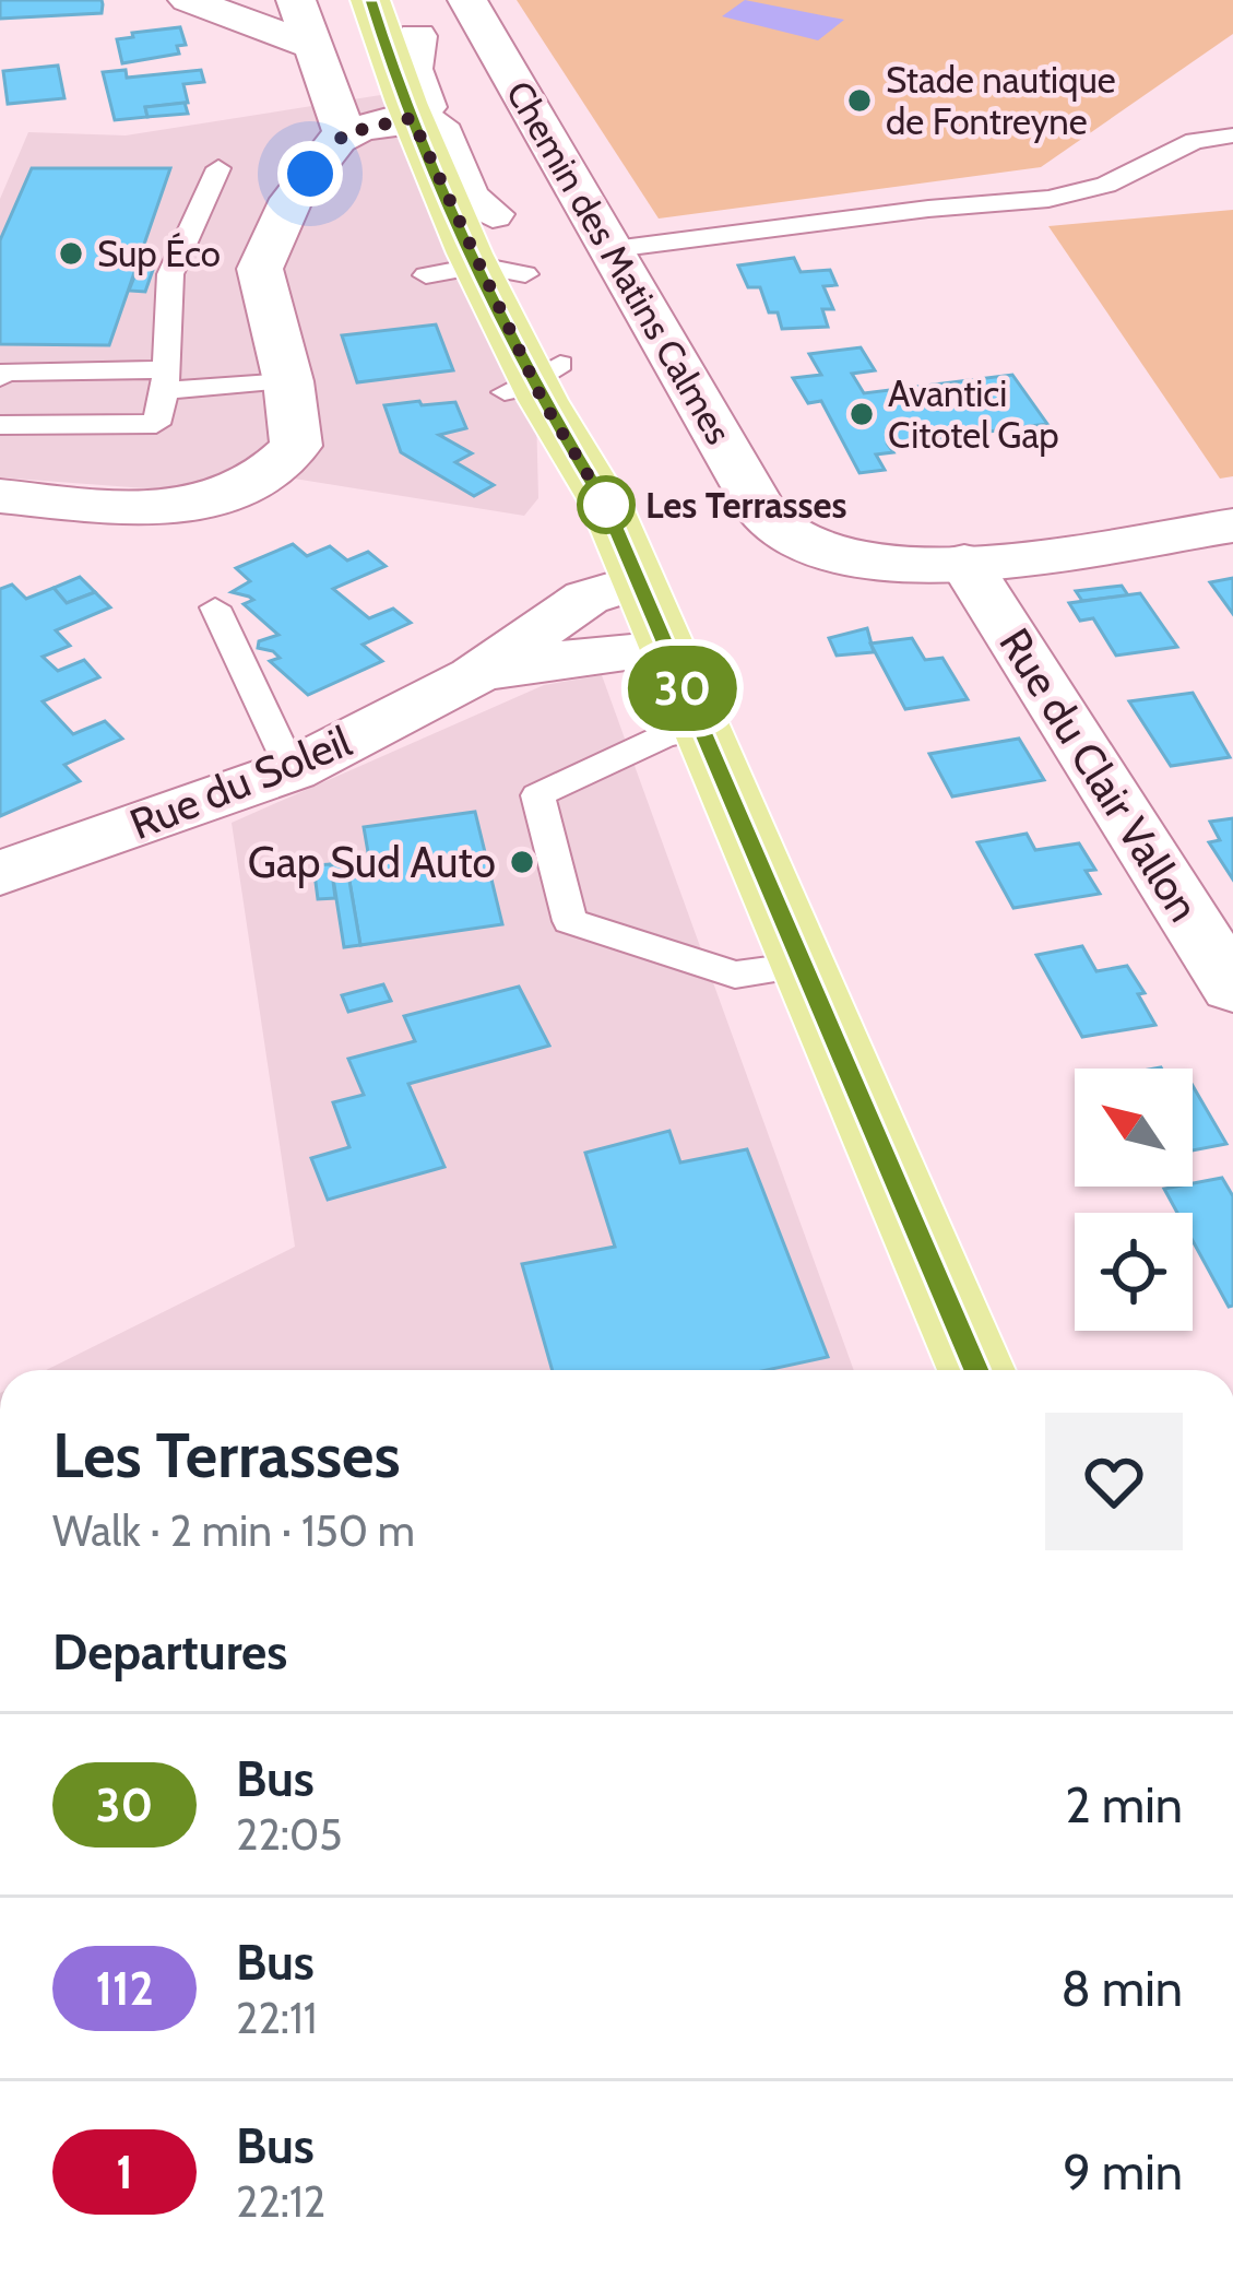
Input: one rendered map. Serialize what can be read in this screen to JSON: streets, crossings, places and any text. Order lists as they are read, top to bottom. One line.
{"streets":{"street":["Chemin des Matins Calmes","Rue du Clair Vallon","Rue du Soleil"]},"crossings":[["Chemin des Matins Calmes","Rue du Clair Vallon"]],"places":["Stade nautique de Fontreyne","Sup Éco","Avantici Citotel Gap","Les Terrasses","Gap Sud Auto"],"lines":["bus line 30"],"north":"top left","page":{"on_map":"30","heading":[["Les Terrasses","Walk · 2 min · 150 m"],"Departures"],"list":[{"mark":"30","name":"Bus","note":"22:05","value":"2 min"},{"mark":"112","name":"Bus","note":"22:11","value":"8 min"},{"mark":"1","name":"Bus","note":"22:12","value":"9 min"}]}}
